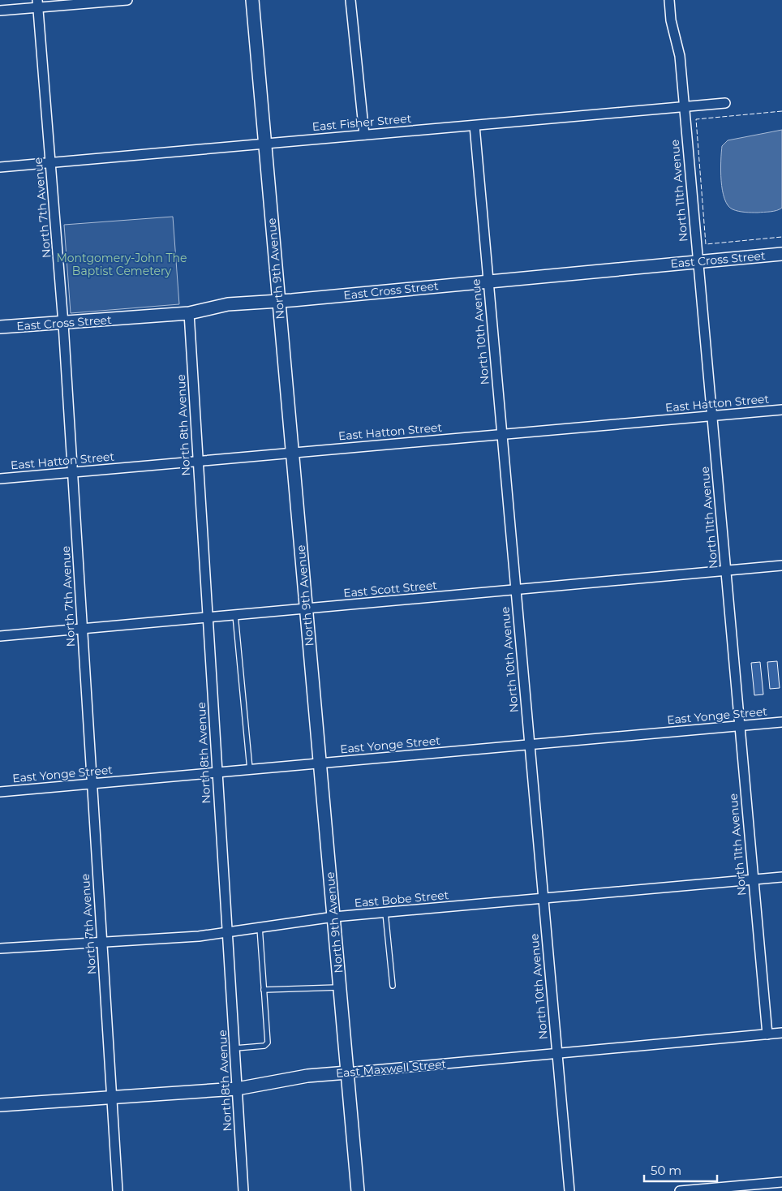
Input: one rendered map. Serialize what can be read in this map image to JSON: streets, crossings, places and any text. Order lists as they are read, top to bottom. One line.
{"streets":{"main road":["East Cross Street","North 9th Avenue","East Maxwell Street"],"street":["East Fisher Street","North 11th Avenue","North 7th Avenue","North 10th Avenue","East Hatton Street","North 8th Avenue","East Scott Street","East Yonge Street","East Bobe Street"]},"crossings":[["East Fisher Street","North 11th Avenue"],["East Fisher Street","North 7th Avenue"],["East Fisher Street","North 9th Avenue"],["East Fisher Street","North 10th Avenue"],["North 11th Avenue","East Cross Street"],["North 11th Avenue","East Hatton Street"],["North 11th Avenue","East Scott Street"],["North 11th Avenue","East Yonge Street"],["North 11th Avenue","East Bobe Street"],["North 11th Avenue","East Maxwell Street"],["North 7th Avenue","East Cross Street"],["North 7th Avenue","East Hatton Street"],["North 7th Avenue","East Scott Street"],["North 7th Avenue","East Yonge Street"],["North 7th Avenue","East Bobe Street"],["North 7th Avenue","East Maxwell Street"],["East Cross Street","North 9th Avenue"],["East Cross Street","North 10th Avenue"],["East Cross Street","North 8th Avenue"],["North 9th Avenue","East Hatton Street"],["North 9th Avenue","East Scott Street"],["North 9th Avenue","East Yonge Street"],["North 9th Avenue","East Bobe Street"],["North 9th Avenue","East Maxwell Street"],["North 10th Avenue","East Hatton Street"],["North 10th Avenue","East Scott Street"],["North 10th Avenue","East Yonge Street"],["North 10th Avenue","East Bobe Street"],["North 10th Avenue","East Maxwell Street"],["East Hatton Street","North 8th Avenue"],["North 8th Avenue","East Scott Street"],["North 8th Avenue","East Yonge Street"],["North 8th Avenue","East Bobe Street"],["North 8th Avenue","East Maxwell Street"]],"parks":["Montgomery-John The Baptist Cemetery"],"scale_bar":"50 m"}
